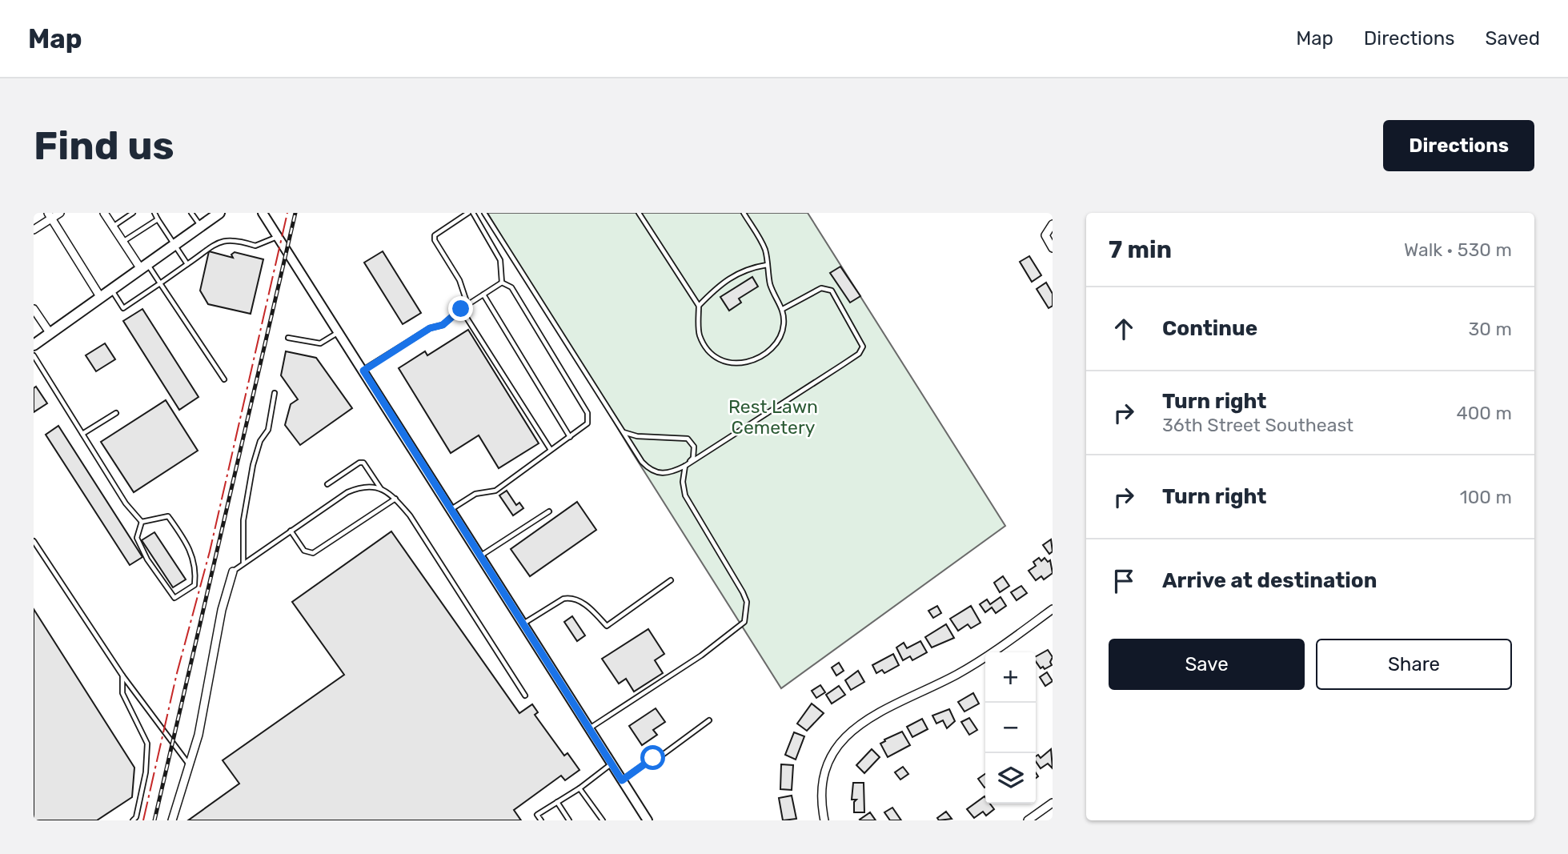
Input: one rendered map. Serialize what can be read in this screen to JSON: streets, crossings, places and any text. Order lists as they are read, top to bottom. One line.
{"parks":["Rest Lawn Cemetery"],"page":{"header":"Map","nav":["Map","Directions","Saved"],"buttons":["Directions",["Save","Share"]],"title":"Find us","heading":["7 min","Walk · 530 m"],"list":[["Continue","30 m"],["Turn right","36th Street Southeast","400 m"],["Turn right","100 m"],"Arrive at destination"],"map_buttons":["+","−"]}}
